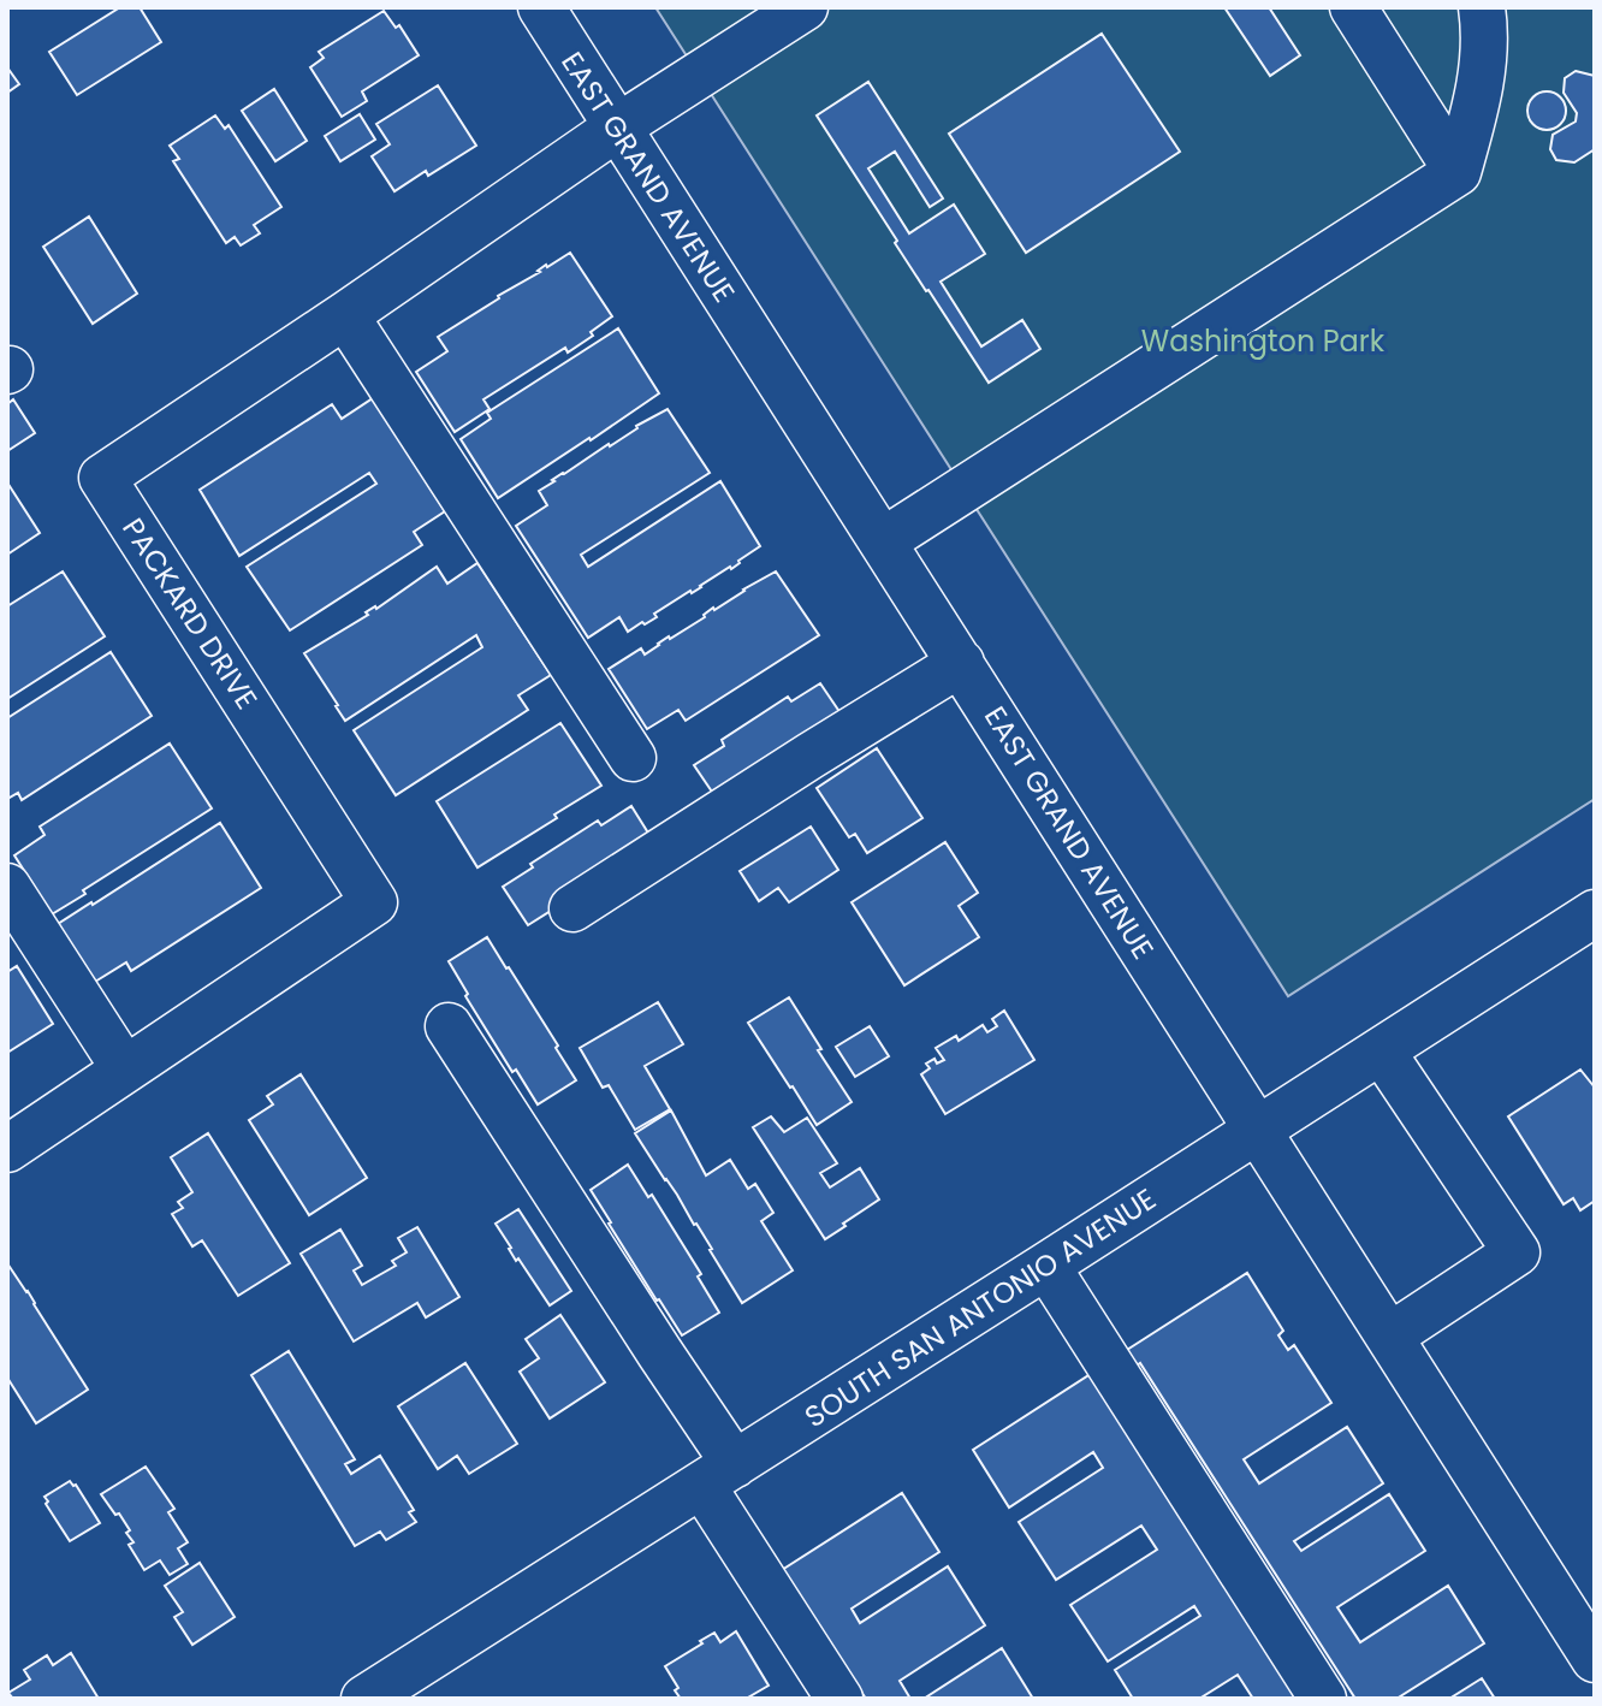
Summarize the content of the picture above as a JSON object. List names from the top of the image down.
{
  "streets": {
    "street": ["EAST GRAND AVENUE", "PACKARD DRIVE", "SOUTH SAN ANTONIO AVENUE"]
  },
  "crossings": [
    ["EAST GRAND AVENUE", "PACKARD DRIVE"],
    ["EAST GRAND AVENUE", "SOUTH SAN ANTONIO AVENUE"]
  ],
  "parks": ["Washington Park"]
}
